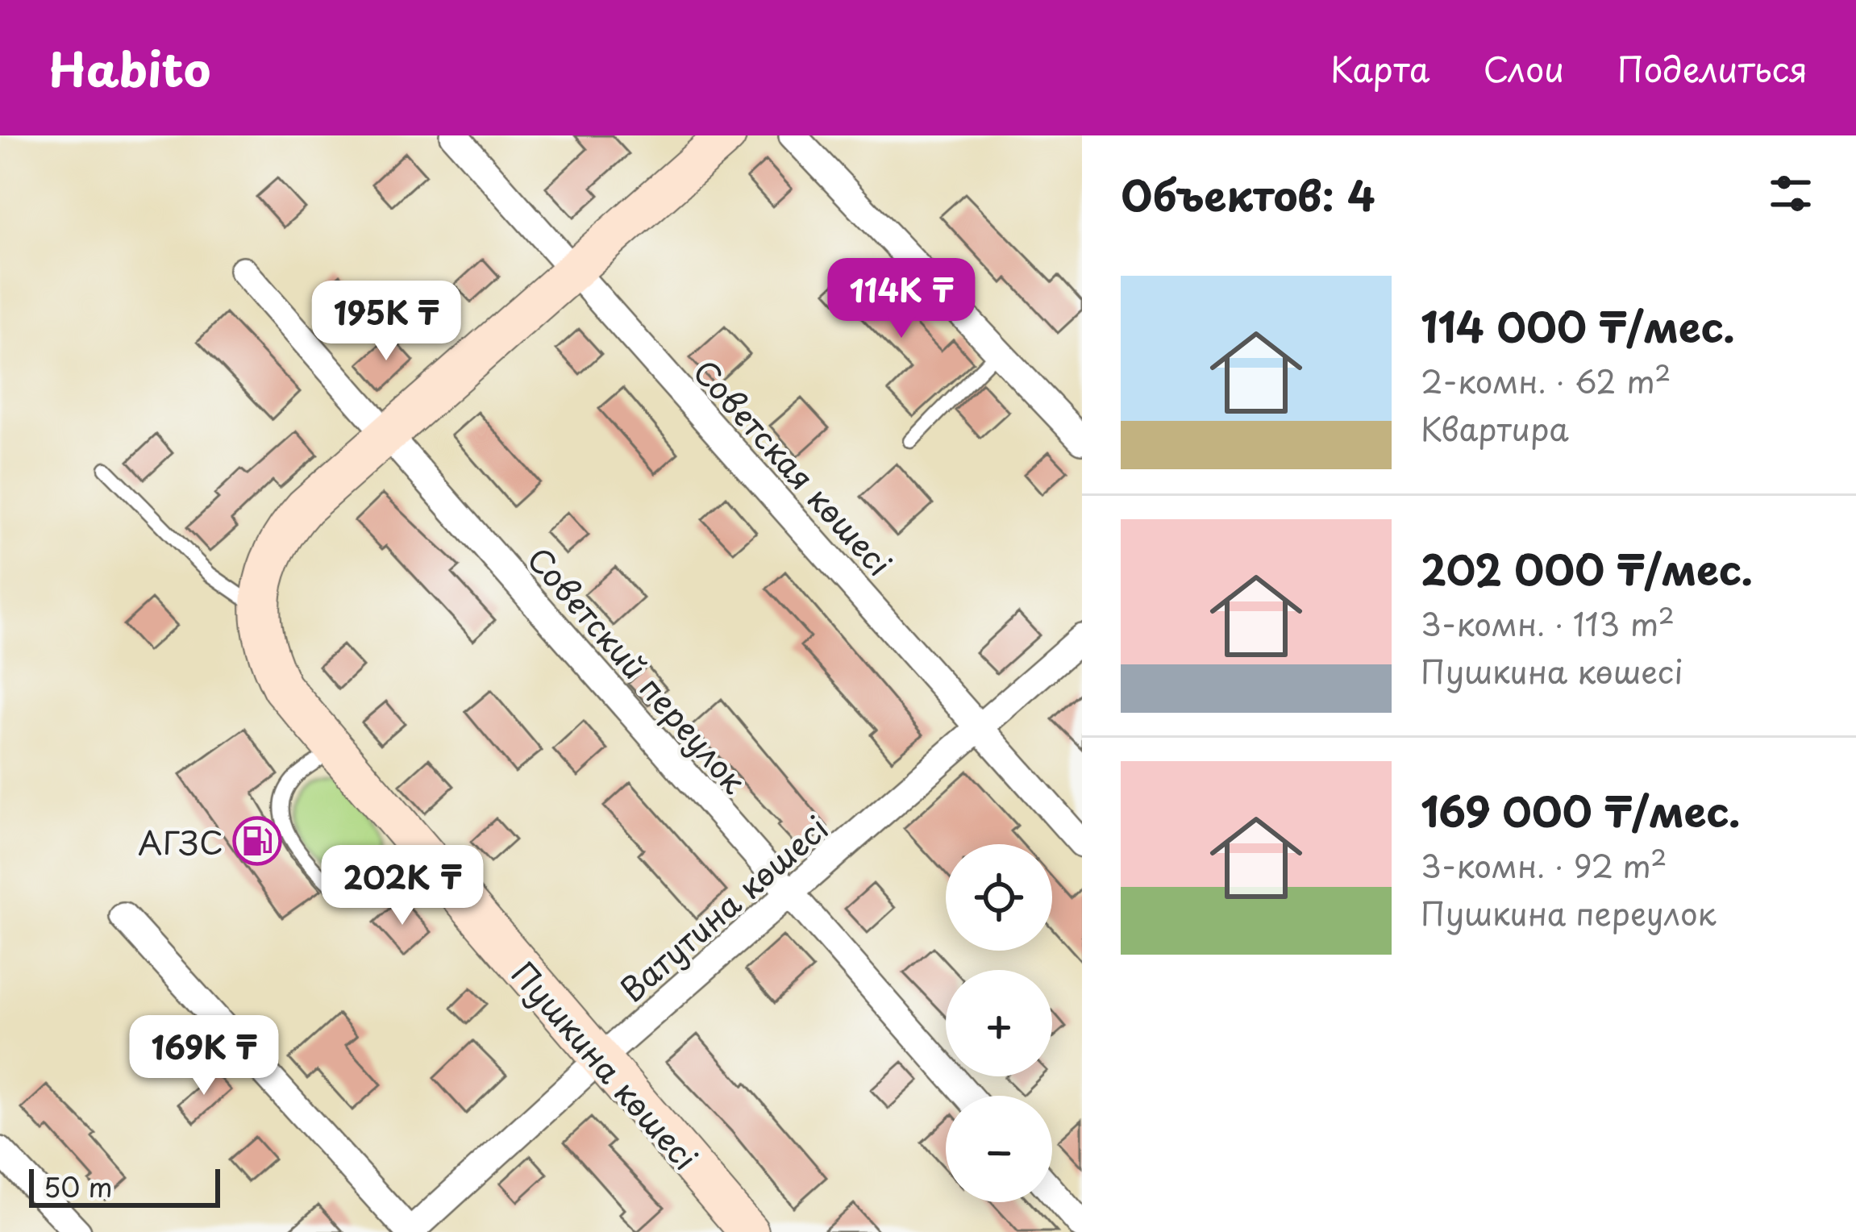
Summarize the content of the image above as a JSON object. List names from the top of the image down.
{
  "streets": {
    "street": [
      "Советская көшесі",
      "Советский переулок",
      "Ватутина көшесі",
      "Пушкина көшесі"
    ]
  },
  "crossings": [
    ["Советская көшесі", "Ватутина көшесі"],
    ["Советский переулок", "Ватутина көшесі"],
    ["Советский переулок", "Пушкина көшесі"],
    ["Ватутина көшесі", "Пушкина көшесі"]
  ],
  "places": {
    "fuel station": ["АГЗС"]
  },
  "scale_bar": "50 m",
  "page": {
    "header": "Habito",
    "nav": ["Карта", "Слои", "Поделиться"],
    "heading": "Объектов: 4",
    "list": [
      {
        "name": "114 000 ₸/мес.",
        "note": "2-комн. · 62 m² · Квартира"
      },
      {
        "name": "202 000 ₸/мес.",
        "note": "3-комн. · 113 m² · Пушкина көшесі"
      },
      {
        "name": "169 000 ₸/мес.",
        "note": "3-комн. · 92 m² · Пушкина переулок"
      }
    ],
    "price": [
      "114K ₸",
      "195K ₸",
      "202K ₸",
      "169K ₸"
    ],
    "map_buttons": ["+", "−"],
    "scale": "50 m"
  }
}
